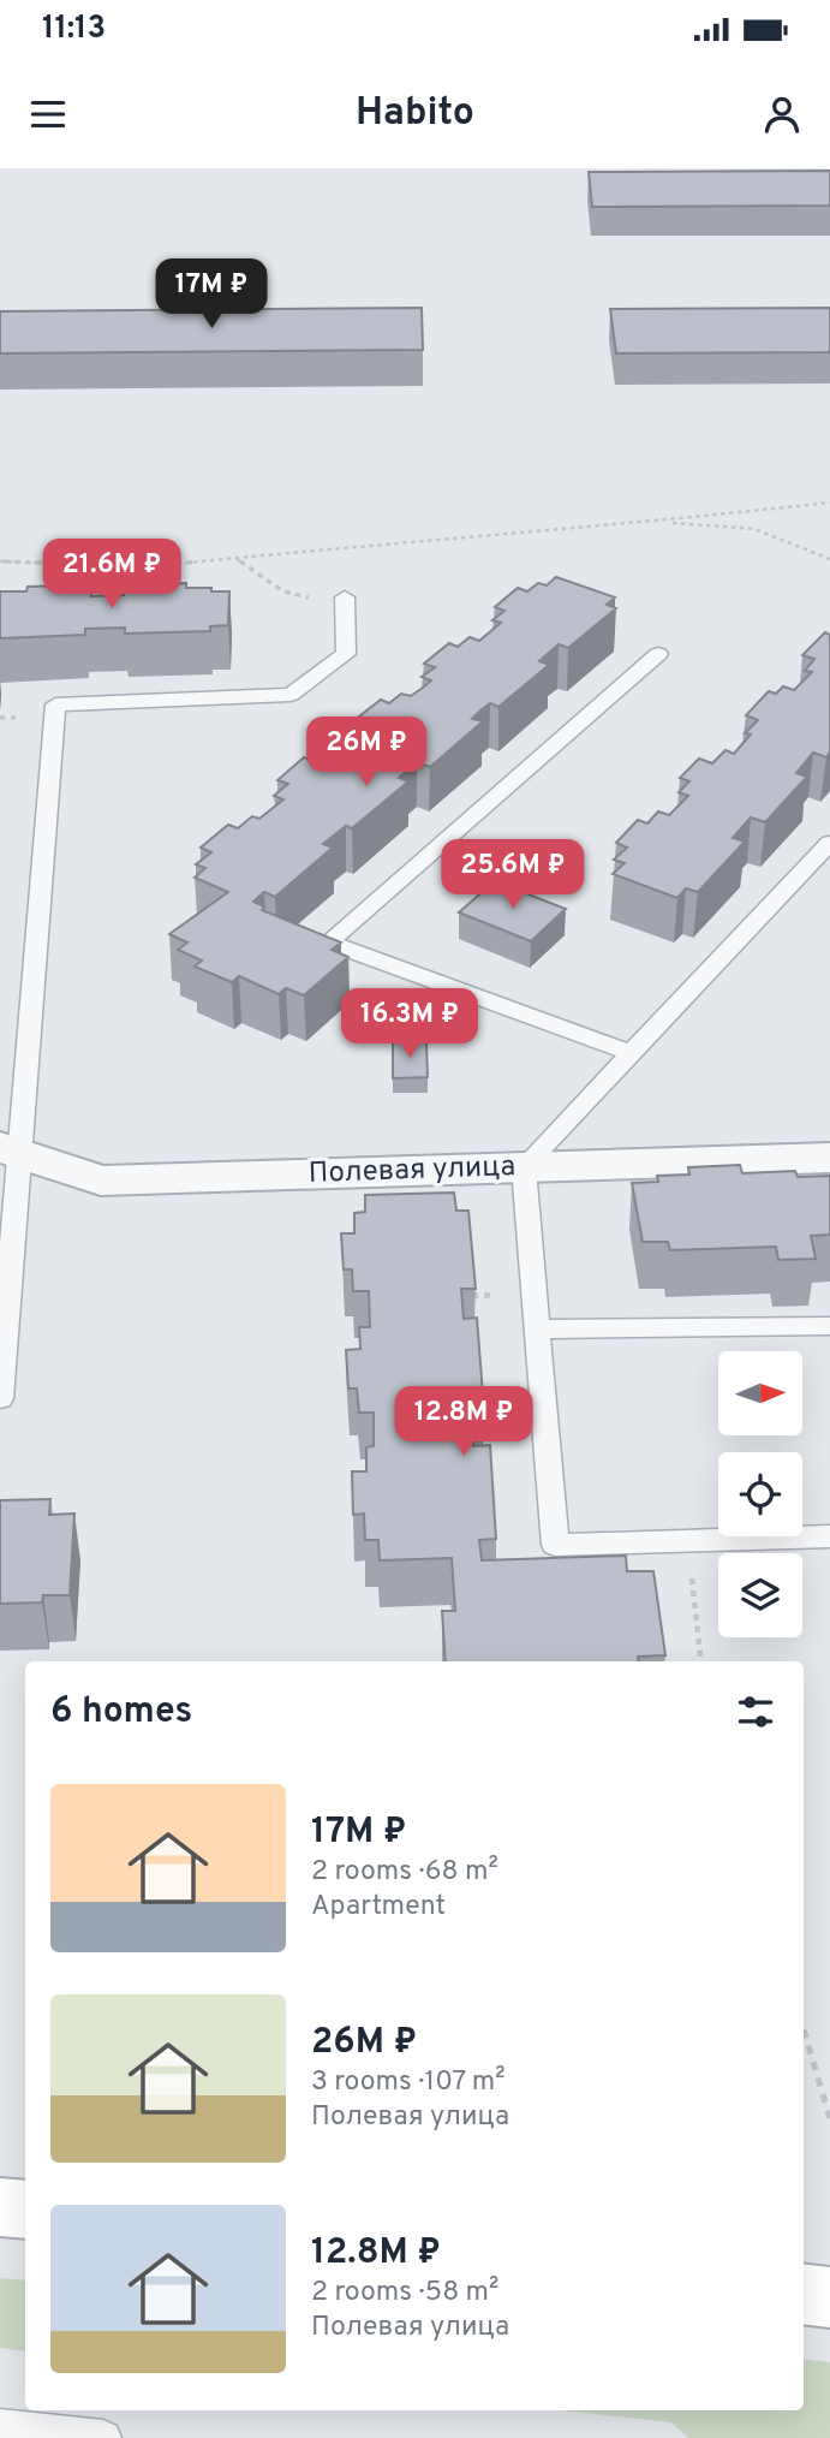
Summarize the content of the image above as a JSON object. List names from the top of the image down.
{
  "streets": {
    "street": ["Полевая улица"]
  },
  "north": "right",
  "page": {
    "status": "11:13",
    "header": "Habito",
    "price": [
      "17M ₽",
      "21.6M ₽",
      "26M ₽",
      "25.6M ₽",
      "16.3M ₽",
      "12.8M ₽"
    ],
    "heading": "6 homes",
    "list": [
      {
        "name": "17M ₽",
        "note": "2 rooms · 68 m² · Apartment"
      },
      {
        "name": "26M ₽",
        "note": "3 rooms · 107 m² · Полевая улица"
      },
      {
        "name": "12.8M ₽",
        "note": "2 rooms · 58 m² · Полевая улица"
      }
    ]
  }
}
